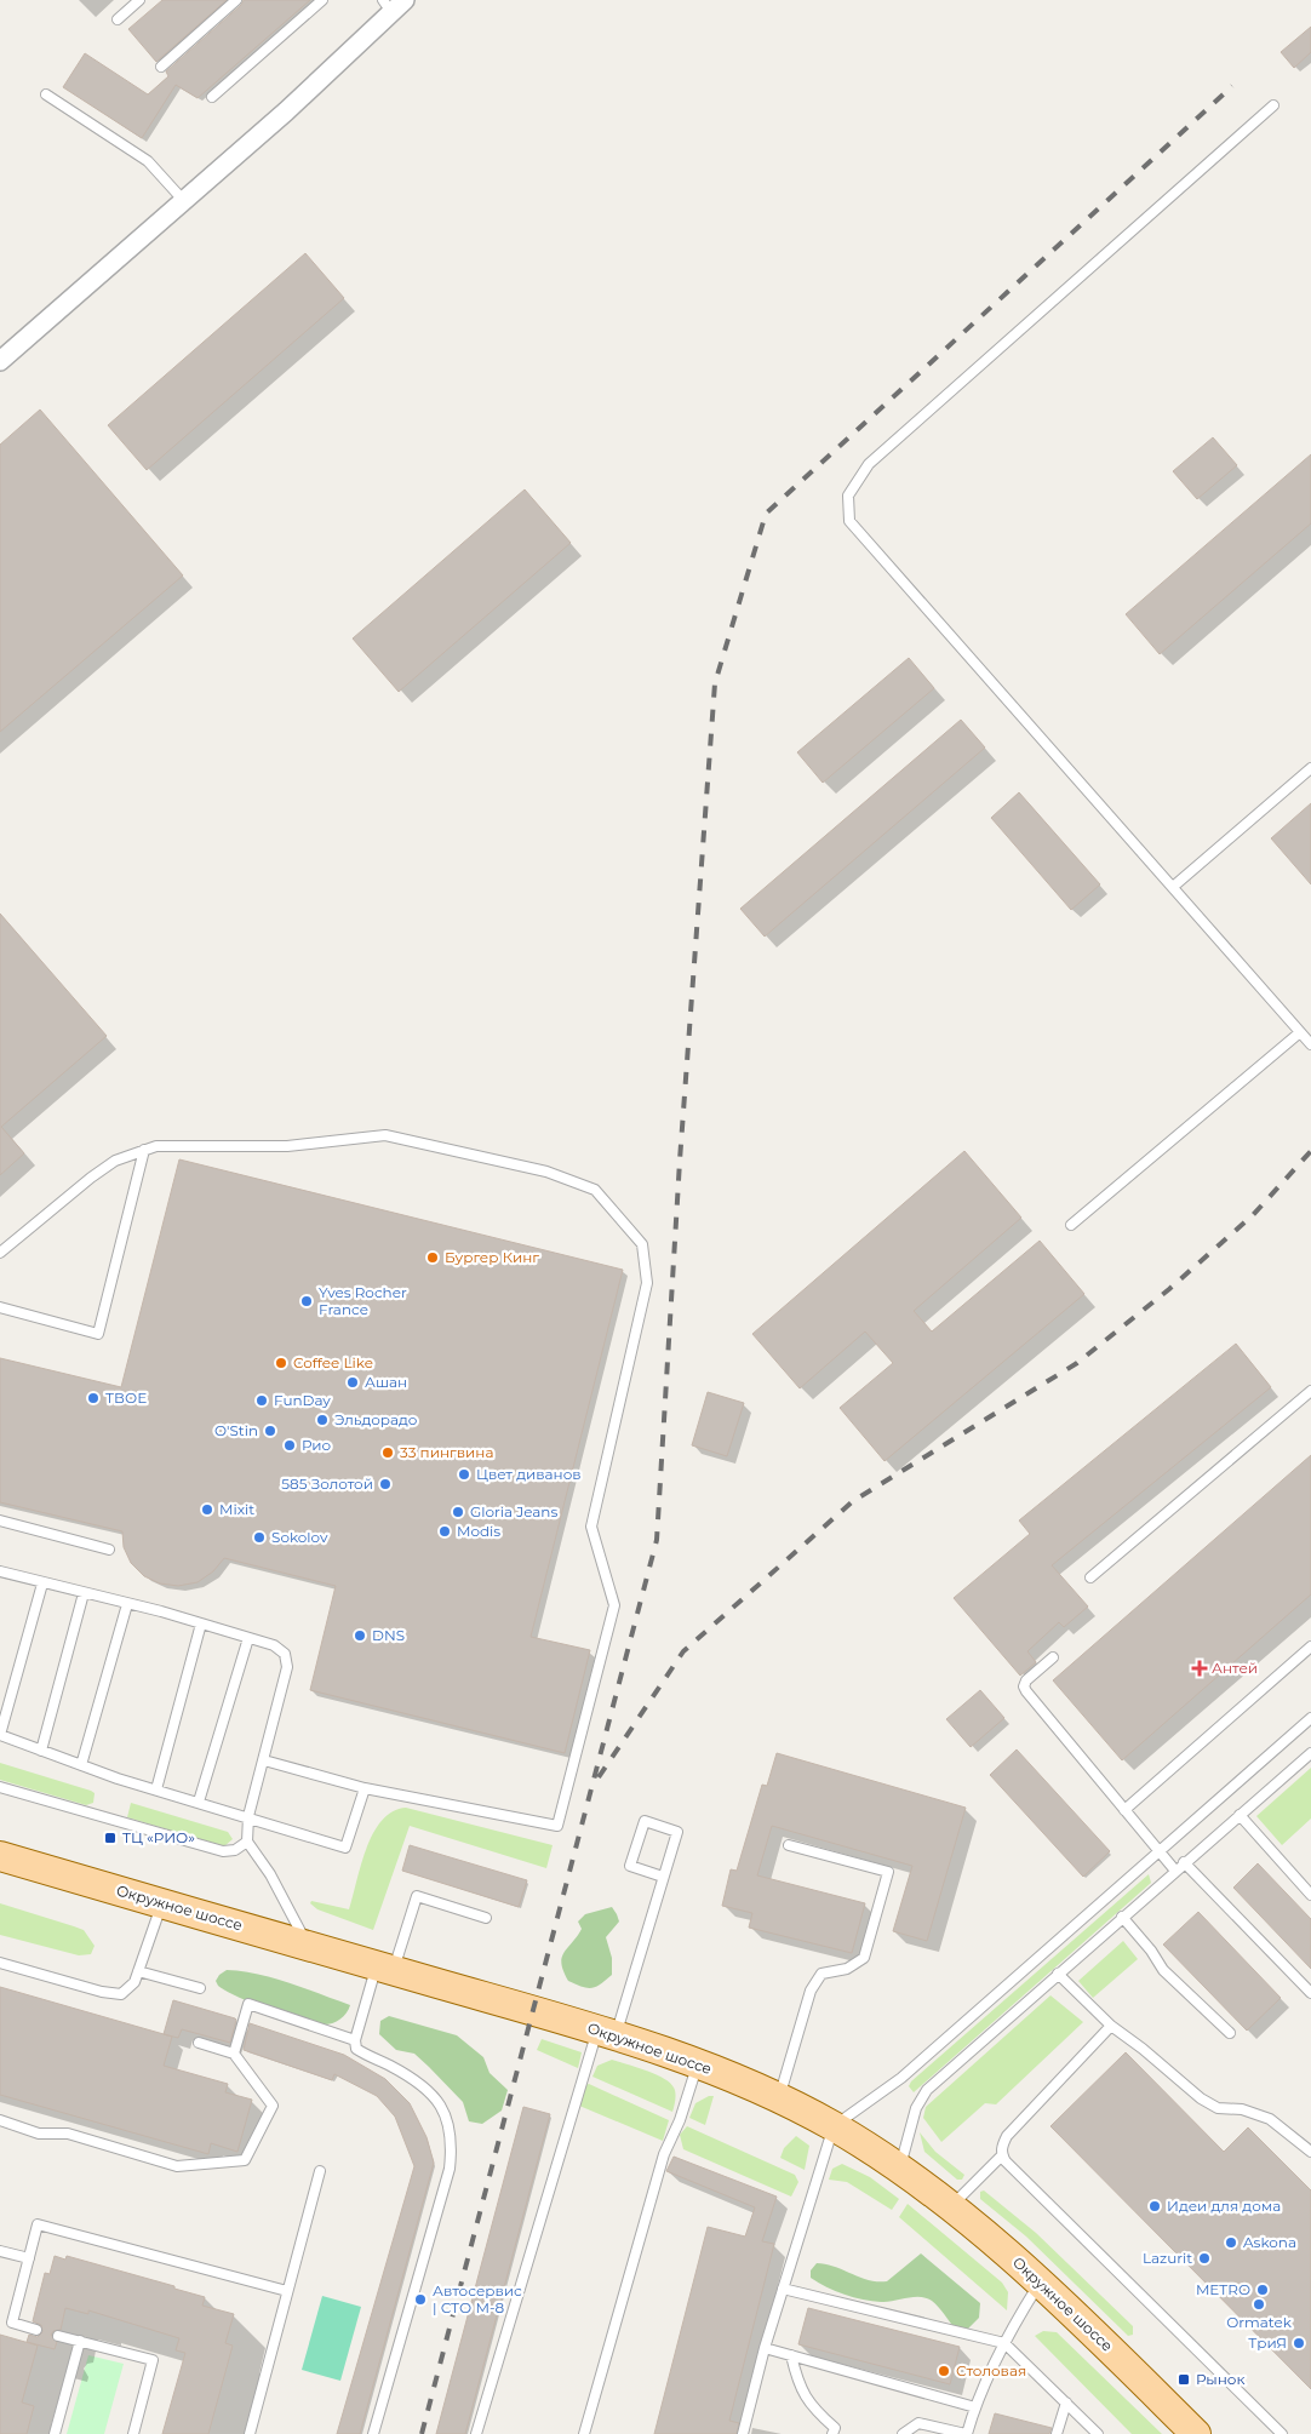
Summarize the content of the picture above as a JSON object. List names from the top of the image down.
{
  "streets": {
    "main road": ["Окружное шоссе"]
  },
  "places": {
    "other": [
      "Бургер Кинг",
      "Yves Rocher France",
      "Coffee Like",
      "Ашан",
      "ТВОЕ",
      "FunDay",
      "Эльдорадо",
      "O'Stin",
      "Рио",
      "33 пингвина",
      "Цвет диванов",
      "585 Золотой",
      "Mixit",
      "Gloria Jeans",
      "Modis",
      "Sokolov",
      "DNS",
      "Идеи для дома",
      "Askona",
      "Lazurit",
      "METRO",
      "Автосервис | СТО М-8",
      "Ormatek",
      "ТриЯ",
      "Столовая"
    ],
    "health": ["Антей"],
    "transit": ["ТЦ «РИО»", "Рынок"]
  }
}
